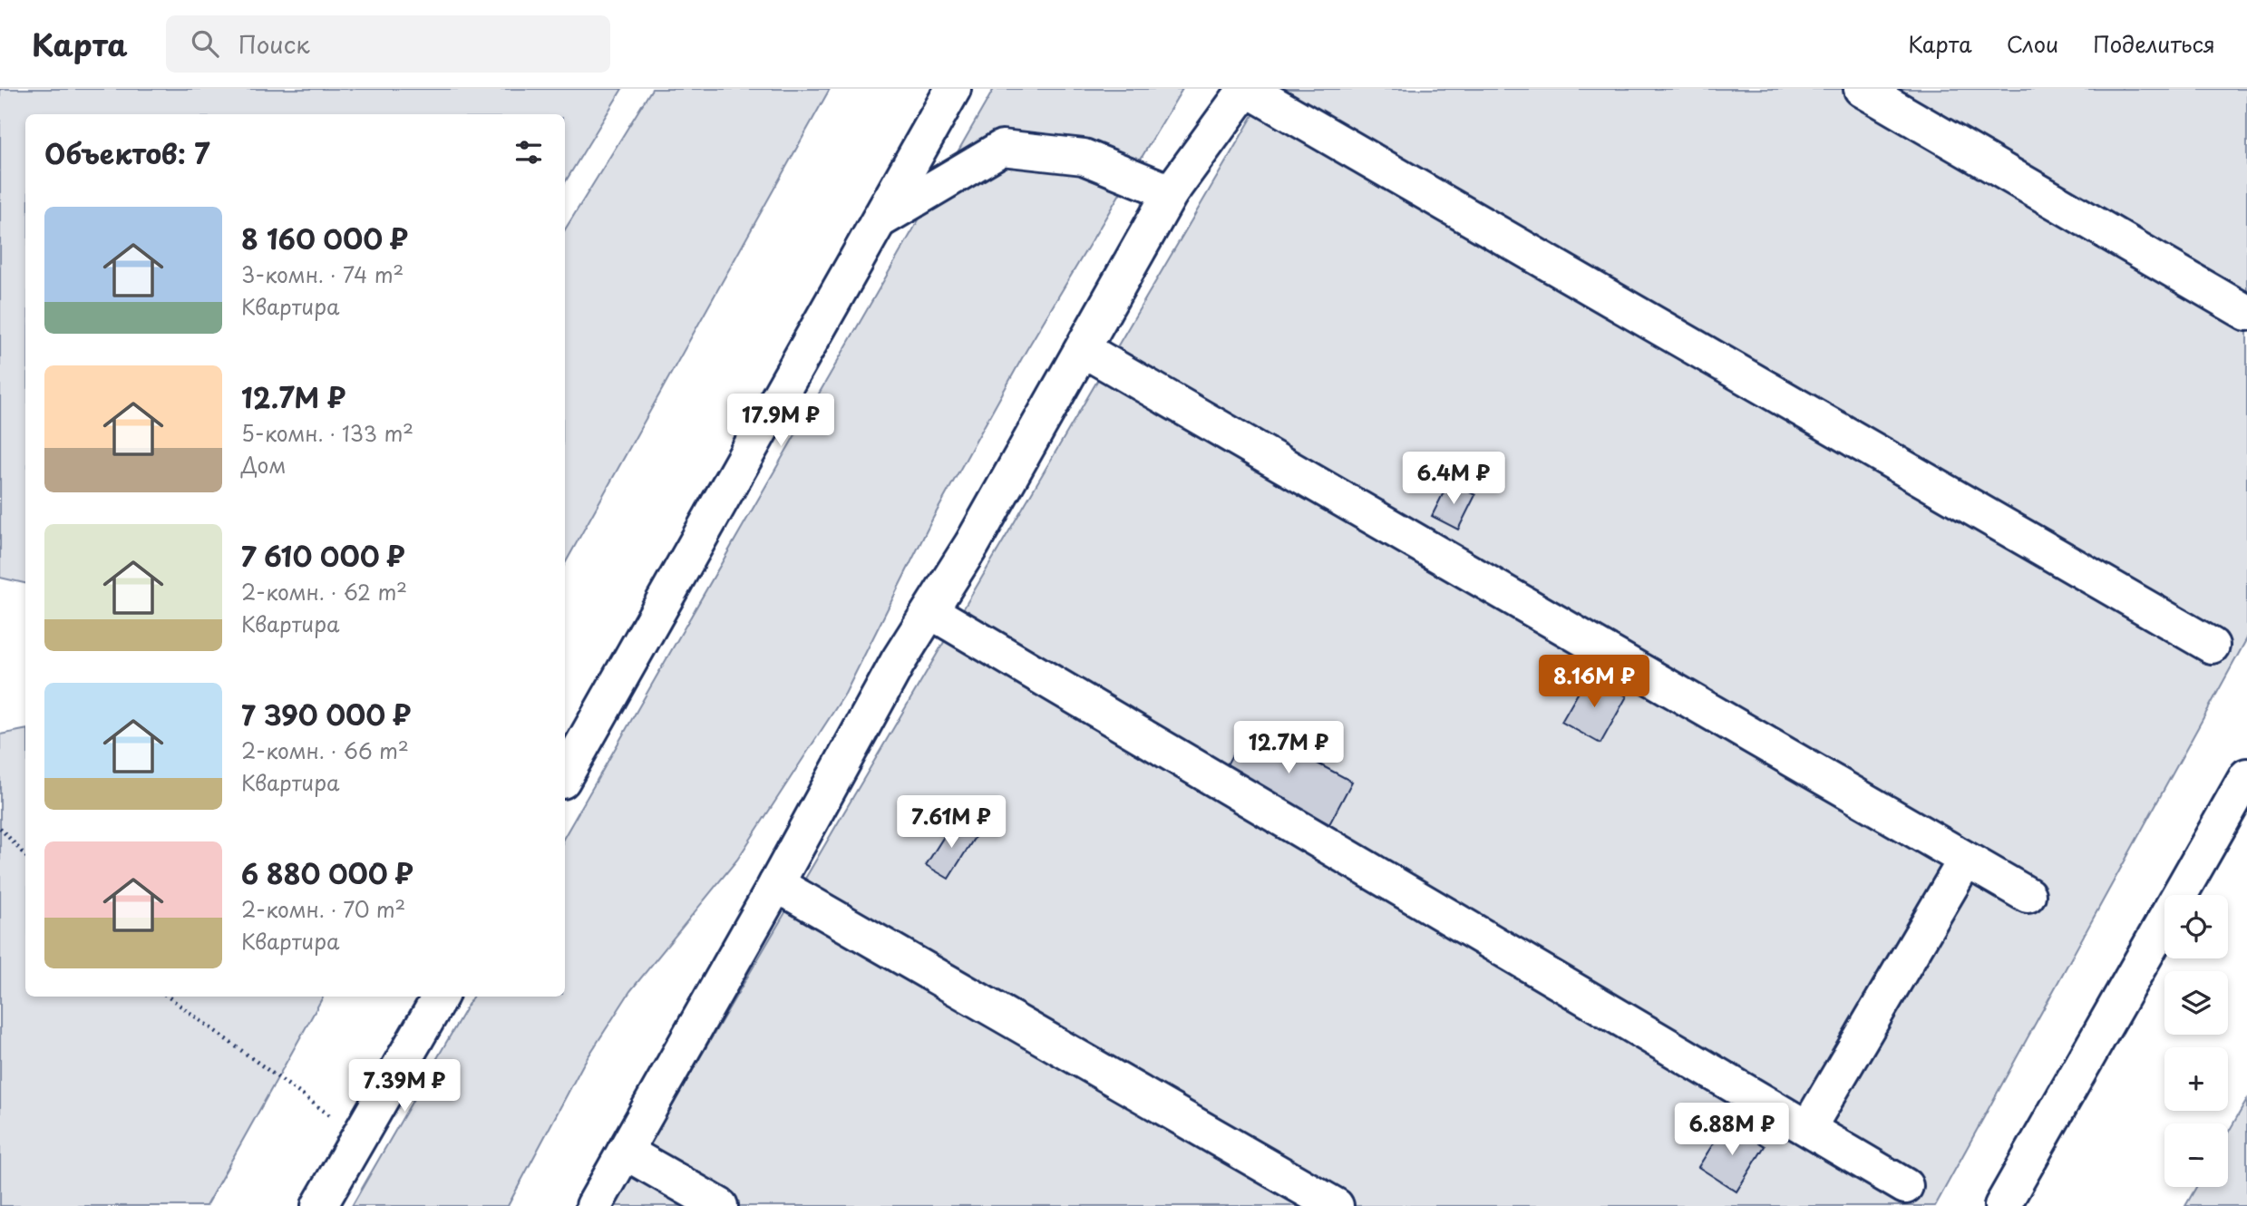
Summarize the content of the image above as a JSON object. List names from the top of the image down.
{
  "page": {
    "header": "Карта",
    "search": "Поиск",
    "nav": ["Карта", "Слои", "Поделиться"],
    "heading": "Объектов: 7",
    "list": [
      {
        "name": "8 160 000 ₽",
        "note": "3-комн. · 74 m² · Квартира"
      },
      {
        "name": "12.7M ₽",
        "note": "5-комн. · 133 m² · Дом"
      },
      {
        "name": "7 610 000 ₽",
        "note": "2-комн. · 62 m² · Квартира"
      },
      {
        "name": "7 390 000 ₽",
        "note": "2-комн. · 66 m² · Квартира"
      },
      {
        "name": "6 880 000 ₽",
        "note": "2-комн. · 70 m² · Квартира"
      }
    ],
    "price": [
      "17.9M ₽",
      "6.4M ₽",
      "8.16M ₽",
      "12.7M ₽",
      "7.61M ₽",
      "7.39M ₽",
      "6.88M ₽"
    ],
    "map_buttons": ["+", "−"]
  }
}
